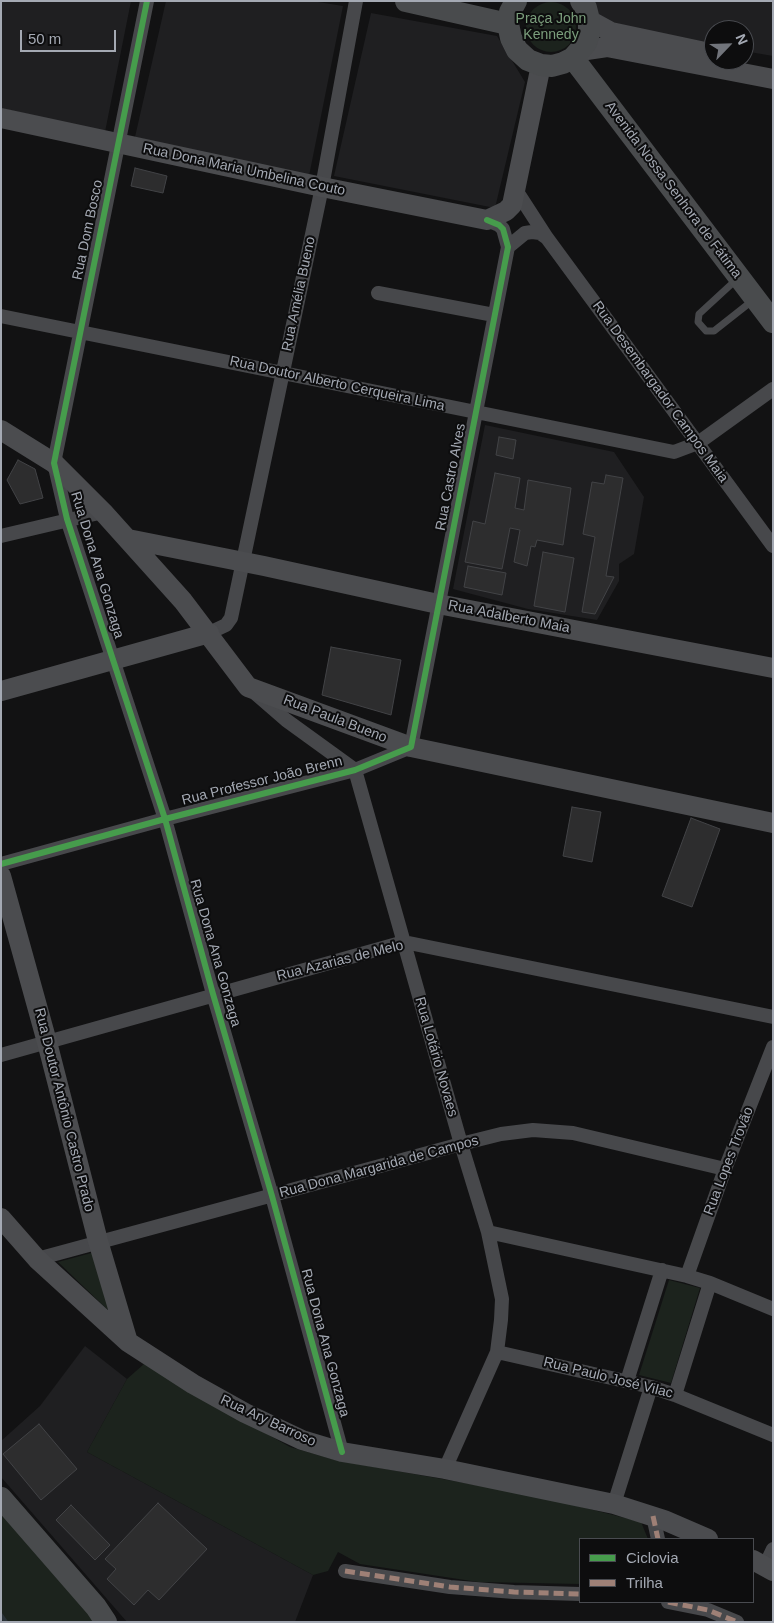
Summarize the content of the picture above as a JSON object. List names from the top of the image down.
{
  "streets": {
    "main road": [
      "Rua Dona Maria Umbelina Couto",
      "Avenida Nossa Senhora de Fátima",
      "Rua Adalberto Maia",
      "Rua Paula Bueno",
      "Rua Doutor Antônio Castro Prado",
      "Rua Ary Barroso"
    ],
    "street": [
      "Rua Dom Bosco",
      "Rua Amélia Bueno",
      "Rua Doutor Alberto Cerqueira Lima",
      "Rua Desembargador Campos Maia",
      "Rua Castro Alves",
      "Rua Dona Ana Gonzaga",
      "Rua Professor João Brenn",
      "Rua Azarias de Melo",
      "Rua Lotário Novaes",
      "Rua Lopes Trovão",
      "Rua Dona Margarida de Campos",
      "Rua Paulo José Vilac"
    ]
  },
  "crossings": [
    ["Rua Dona Maria Umbelina Couto", "Rua Dom Bosco"],
    ["Rua Dona Maria Umbelina Couto", "Rua Amélia Bueno"],
    ["Rua Dom Bosco", "Rua Doutor Alberto Cerqueira Lima"],
    ["Rua Dom Bosco", "Rua Dona Ana Gonzaga"],
    ["Rua Amélia Bueno", "Rua Doutor Alberto Cerqueira Lima"],
    ["Rua Amélia Bueno", "Rua Adalberto Maia"],
    ["Rua Doutor Alberto Cerqueira Lima", "Rua Desembargador Campos Maia"],
    ["Rua Doutor Alberto Cerqueira Lima", "Rua Castro Alves"],
    ["Rua Castro Alves", "Rua Adalberto Maia"],
    ["Rua Castro Alves", "Rua Paula Bueno"],
    ["Rua Castro Alves", "Rua Professor João Brenn"],
    ["Rua Dona Ana Gonzaga", "Rua Professor João Brenn"],
    ["Rua Dona Ana Gonzaga", "Rua Azarias de Melo"],
    ["Rua Dona Ana Gonzaga", "Rua Dona Margarida de Campos"],
    ["Rua Dona Ana Gonzaga", "Rua Ary Barroso"],
    ["Rua Paula Bueno", "Rua Professor João Brenn"],
    ["Rua Professor João Brenn", "Rua Lotário Novaes"],
    ["Rua Azarias de Melo", "Rua Lotário Novaes"],
    ["Rua Azarias de Melo", "Rua Doutor Antônio Castro Prado"],
    ["Rua Lotário Novaes", "Rua Dona Margarida de Campos"],
    ["Rua Lotário Novaes", "Rua Paulo José Vilac"],
    ["Rua Lotário Novaes", "Rua Ary Barroso"],
    ["Rua Doutor Antônio Castro Prado", "Rua Dona Margarida de Campos"],
    ["Rua Doutor Antônio Castro Prado", "Rua Ary Barroso"],
    ["Rua Lopes Trovão", "Rua Dona Margarida de Campos"],
    ["Rua Dona Margarida de Campos", "Rua Ary Barroso"]
  ],
  "parks": ["Praça John Kennedy"],
  "legend": ["Ciclovia", "Trilha"],
  "scale_bar": "50 m",
  "north": "top right"
}
